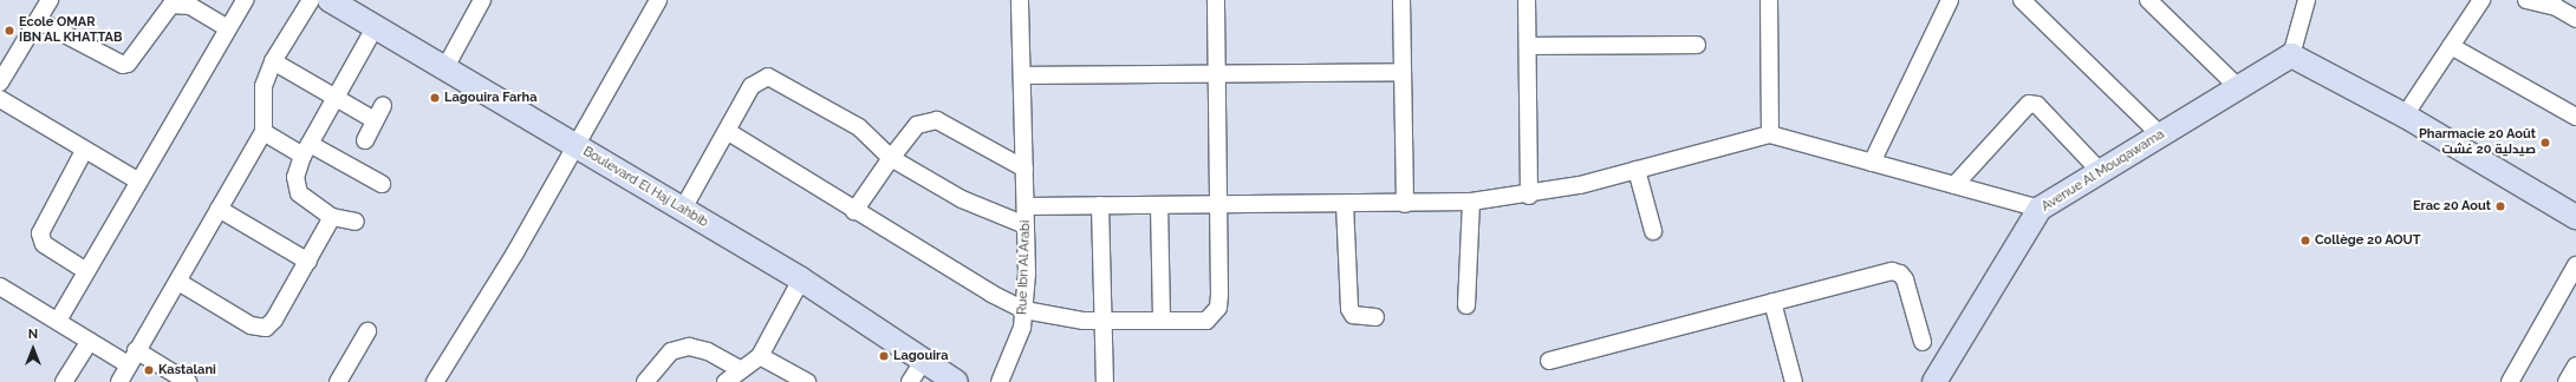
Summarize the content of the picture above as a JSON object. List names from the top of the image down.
{
  "streets": {
    "street": ["Avenue Al Mouqawama", "Boulevard El Haj Lahbib", "Rue Ibn Al Arabi"]
  },
  "places": [
    "Ecole OMAR IBN AL KHATTAB",
    "Lagouira Farha",
    "Pharmacie 20 Août صيدلية 20 غشت",
    "Erac 20 Aout",
    "Collège 20 AOUT",
    "Lagouira",
    "Kastalani"
  ],
  "north": "top"
}
